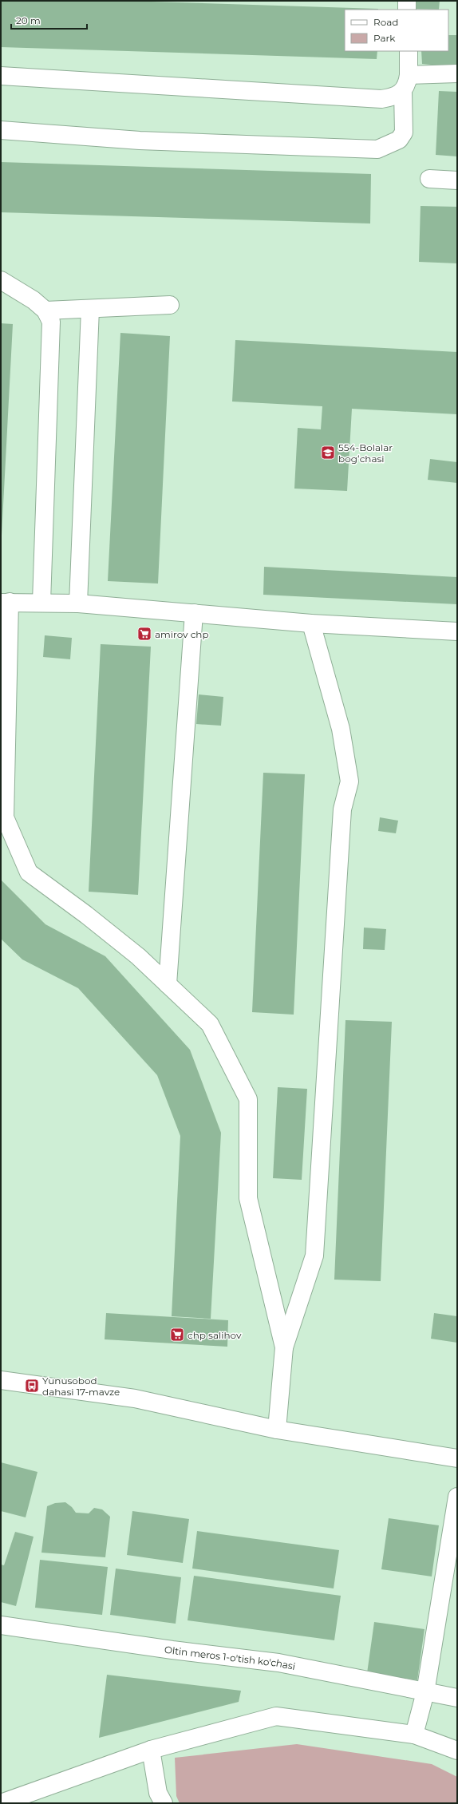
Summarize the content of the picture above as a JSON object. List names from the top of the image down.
{
  "streets": {
    "street": ["Oltin meros 1-o'tish ko'chasi"]
  },
  "places": {
    "school or university": ["554-Bolalar bogʻchasi"],
    "supermarket": ["amirov chp", "chp salihov"],
    "bus stop": ["Yunusobod dahasi 17-mavze"]
  },
  "legend": ["Road", "Park"],
  "scale_bar": "20 m"
}
